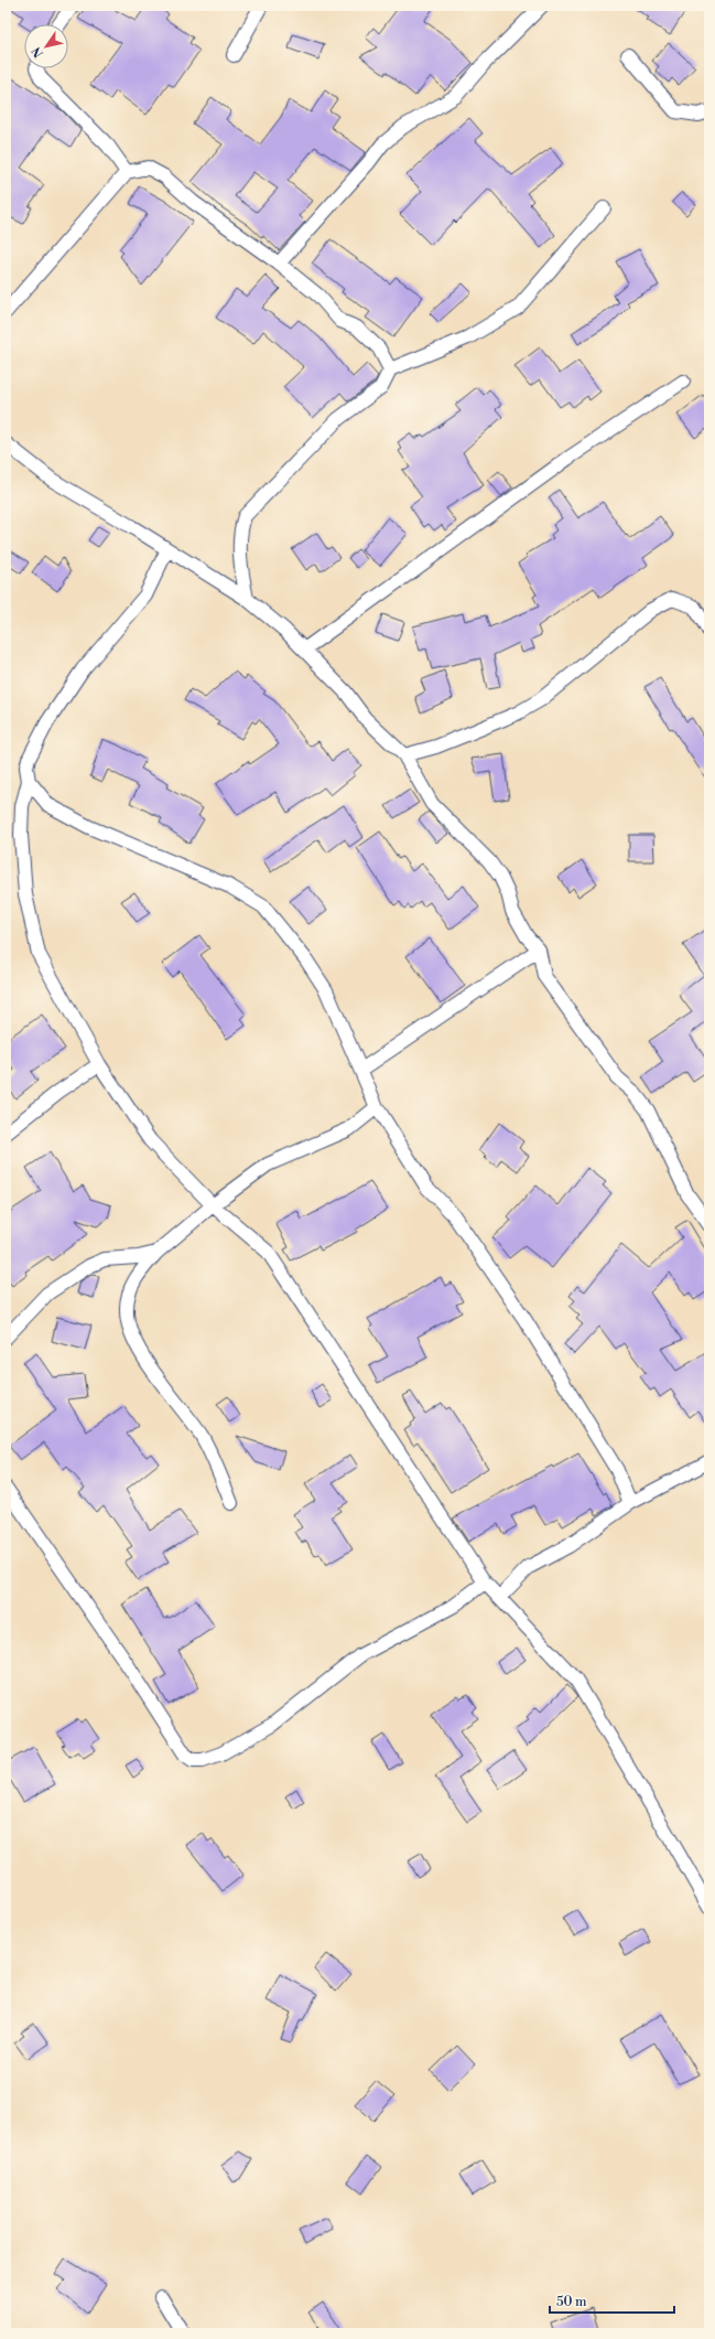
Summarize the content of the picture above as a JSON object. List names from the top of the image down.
{
  "scale_bar": "50 m",
  "north": "bottom left"
}
